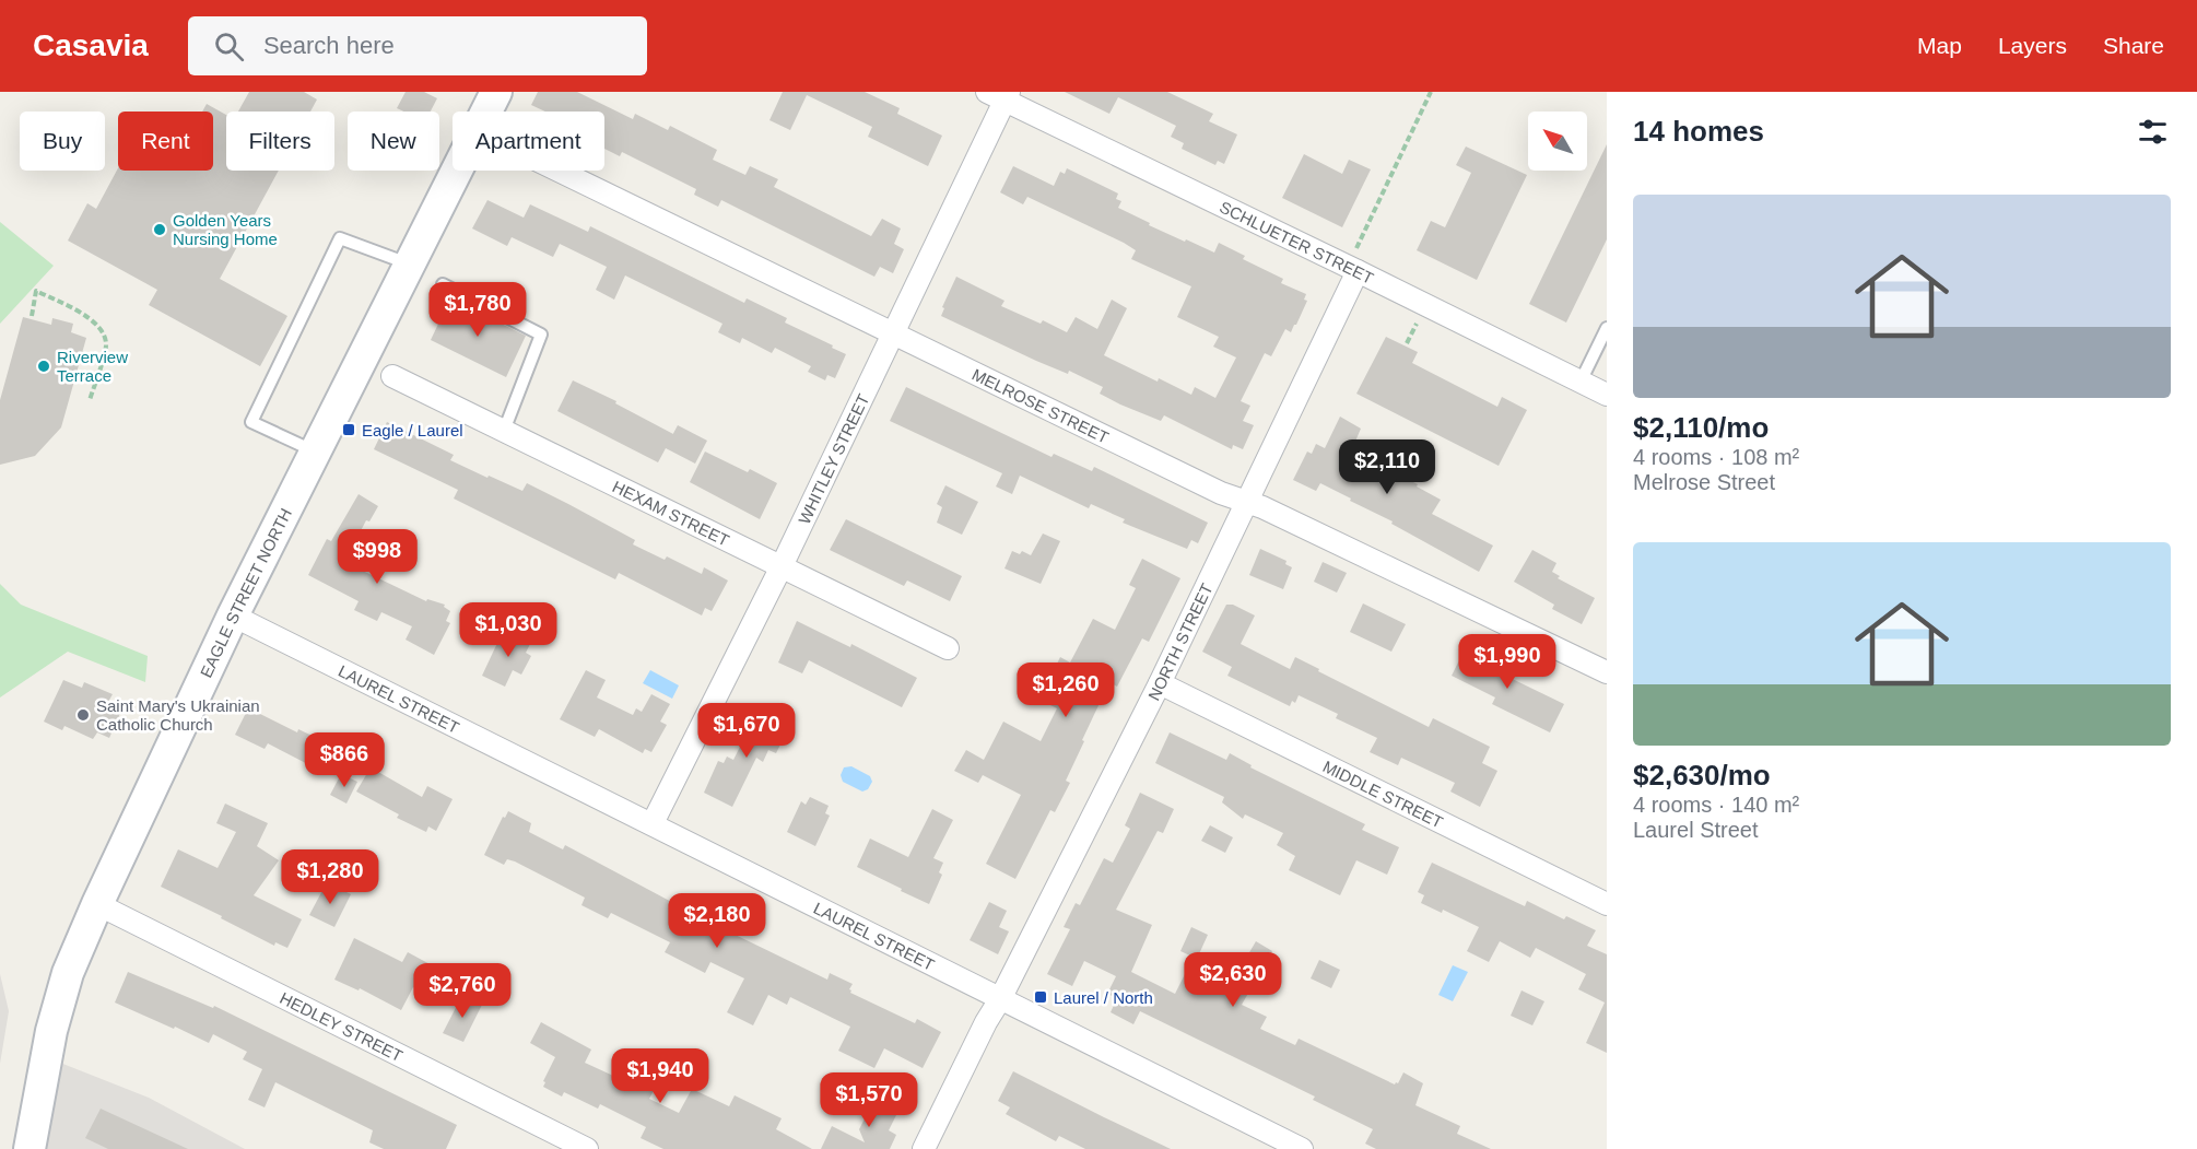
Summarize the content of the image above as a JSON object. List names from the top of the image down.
{
  "streets": {
    "main road": ["EAGLE STREET NORTH"],
    "street": [
      "SCHLUETER STREET",
      "MELROSE STREET",
      "WHITLEY STREET",
      "HEXAM STREET",
      "NORTH STREET",
      "LAUREL STREET",
      "MIDDLE STREET",
      "HEDLEY STREET"
    ]
  },
  "crossings": [
    ["SCHLUETER STREET", "WHITLEY STREET"],
    ["SCHLUETER STREET", "NORTH STREET"],
    ["MELROSE STREET", "WHITLEY STREET"],
    ["MELROSE STREET", "NORTH STREET"],
    ["WHITLEY STREET", "HEXAM STREET"],
    ["WHITLEY STREET", "LAUREL STREET"],
    ["EAGLE STREET NORTH", "LAUREL STREET"],
    ["EAGLE STREET NORTH", "HEDLEY STREET"],
    ["NORTH STREET", "LAUREL STREET"],
    ["NORTH STREET", "MIDDLE STREET"]
  ],
  "places": {
    "other": ["Golden Years Nursing Home", "Riverview Terrace", "Saint Mary's Ukrainian Catholic Church"],
    "transit": ["Eagle / Laurel", "Laurel / North"]
  },
  "north": "top left",
  "page": {
    "header": "Casavia",
    "search": "Search here",
    "nav": ["Map", "Layers", "Share"],
    "heading": "14 homes",
    "chip": [
      "Buy",
      "Rent",
      "Filters",
      "New",
      "Apartment"
    ],
    "list": [
      {
        "name": "$2,110/mo",
        "note": "4 rooms · 108 m² · Melrose Street"
      },
      {
        "name": "$2,630/mo",
        "note": "4 rooms · 140 m² · Laurel Street"
      }
    ],
    "price": [
      "$1,780",
      "$2,110",
      "$998",
      "$1,030",
      "$1,990",
      "$1,260",
      "$1,670",
      "$866",
      "$1,280",
      "$2,180",
      "$2,630",
      "$2,760",
      "$1,940",
      "$1,570"
    ]
  }
}
